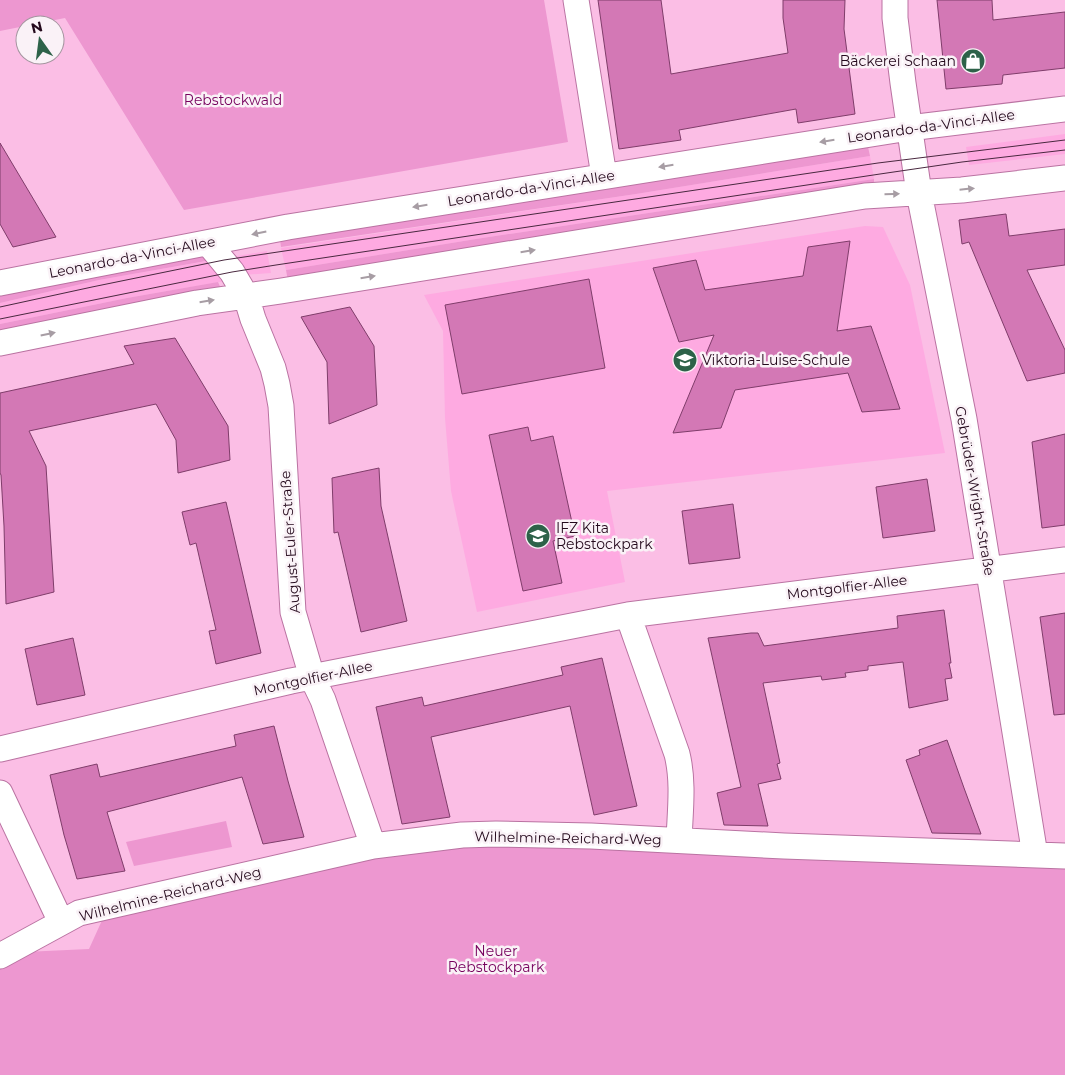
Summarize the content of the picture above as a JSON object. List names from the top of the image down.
{
  "streets": {
    "street": [
      "Leonardo-da-Vinci-Allee",
      "Gebrüder-Wright-Straße",
      "August-Euler-Straße",
      "Montgolfier-Allee",
      "Wilhelmine-Reichard-Weg"
    ]
  },
  "crossings": [
    ["Leonardo-da-Vinci-Allee", "Gebrüder-Wright-Straße"],
    ["Leonardo-da-Vinci-Allee", "August-Euler-Straße"],
    ["Gebrüder-Wright-Straße", "Montgolfier-Allee"],
    ["Gebrüder-Wright-Straße", "Wilhelmine-Reichard-Weg"],
    ["August-Euler-Straße", "Montgolfier-Allee"],
    ["August-Euler-Straße", "Wilhelmine-Reichard-Weg"]
  ],
  "parks": ["Rebstockwald", "Neuer Rebstockpark"],
  "places": {
    "shop": ["Bäckerei Schaan"],
    "school or university": ["Viktoria-Luise-Schule", "IFZ Kita Rebstockpark"]
  },
  "north": "top"
}
